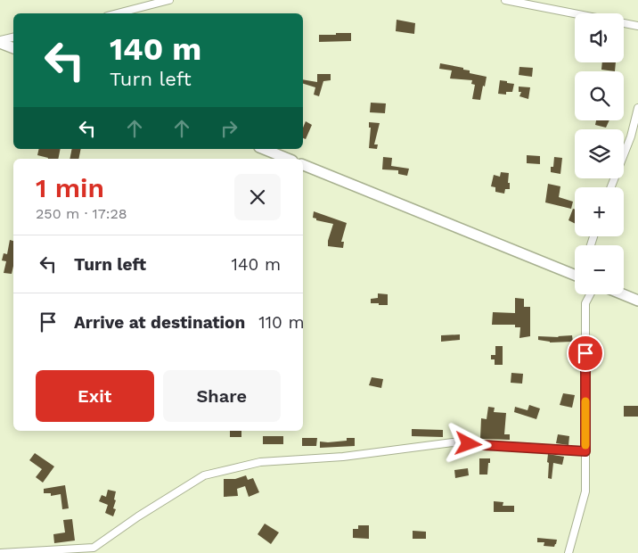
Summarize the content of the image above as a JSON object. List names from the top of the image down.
{
  "page": {
    "map_buttons": ["+", "−"],
    "turn": ["140 m", "Turn left"],
    "heading": ["1 min", "250 m · 17:28"],
    "list": [
      {
        "name": "Turn left",
        "value": "140 m"
      },
      {
        "name": "Arrive at destination",
        "value": "110 m"
      }
    ],
    "buttons": ["Exit", "Share"]
  }
}
